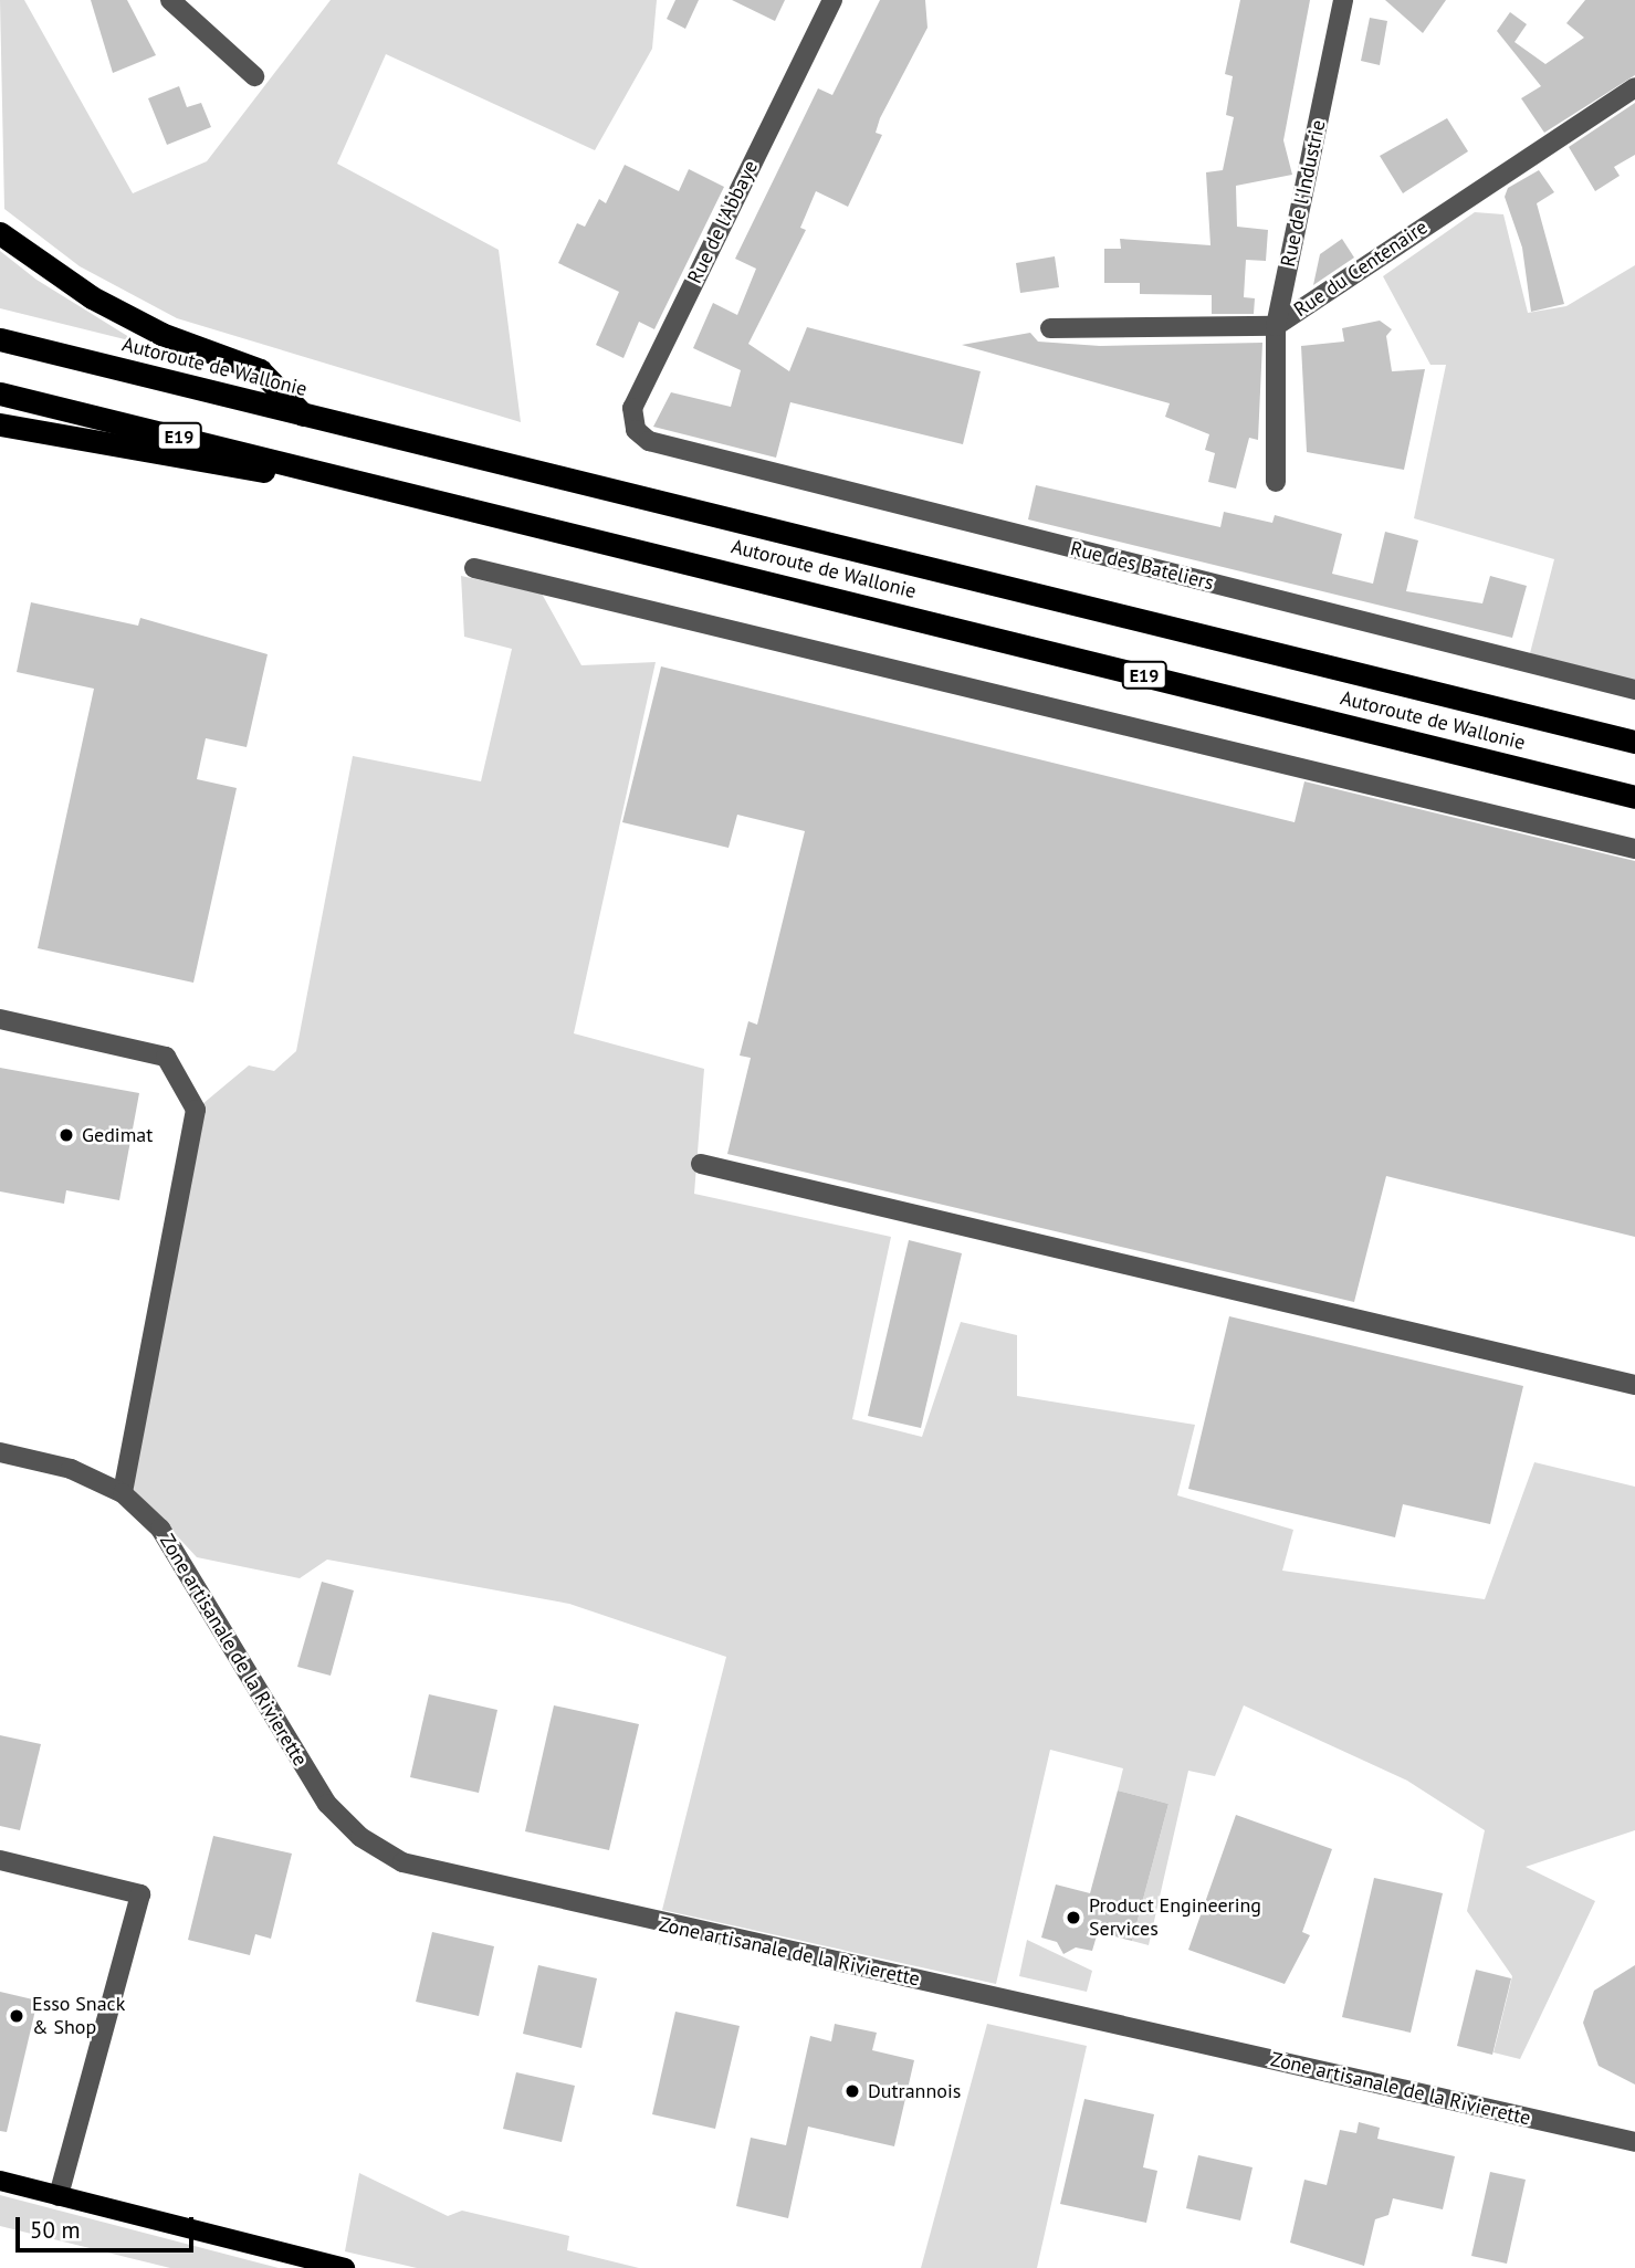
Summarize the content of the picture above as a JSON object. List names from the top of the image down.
{
  "streets": {
    "highway": ["Autoroute de Wallonie", "E19"],
    "street": [
      "Rue de l'Industrie",
      "Rue de l'Abbaye",
      "Rue du Centenaire",
      "Rue des Bateliers",
      "Zone artisanale de la Rivierette"
    ]
  },
  "crossings": [
    ["Rue de l'Industrie", "Rue du Centenaire"],
    ["Rue de l'Abbaye", "Rue des Bateliers"]
  ],
  "places": [
    "Gedimat",
    "Product Engineering Services",
    "Esso Snack & Shop",
    "Dutrannois"
  ],
  "scale_bar": "50 m"
}
